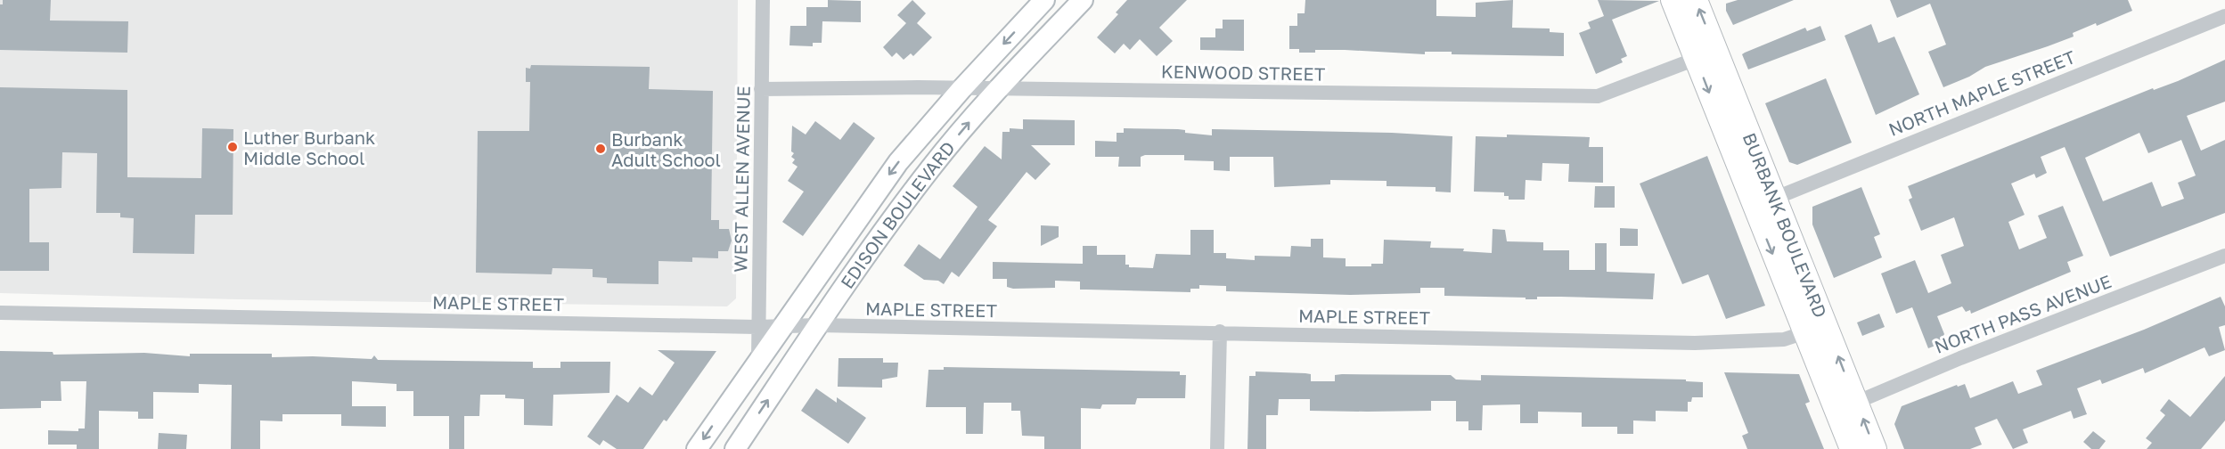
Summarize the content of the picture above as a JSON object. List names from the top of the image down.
{
  "streets": {
    "main road": ["EDISON BOULEVARD", "BURBANK BOULEVARD"],
    "street": [
      "KENWOOD STREET",
      "NORTH MAPLE STREET",
      "WEST ALLEN AVENUE",
      "MAPLE STREET",
      "NORTH PASS AVENUE"
    ]
  },
  "crossings": [
    ["KENWOOD STREET", "WEST ALLEN AVENUE"],
    ["KENWOOD STREET", "EDISON BOULEVARD"],
    ["KENWOOD STREET", "BURBANK BOULEVARD"],
    ["NORTH MAPLE STREET", "BURBANK BOULEVARD"],
    ["WEST ALLEN AVENUE", "EDISON BOULEVARD"],
    ["WEST ALLEN AVENUE", "MAPLE STREET"],
    ["EDISON BOULEVARD", "MAPLE STREET"],
    ["BURBANK BOULEVARD", "MAPLE STREET"],
    ["BURBANK BOULEVARD", "NORTH PASS AVENUE"]
  ],
  "places": ["Luther Burbank Middle School", "Burbank Adult School"]
}
